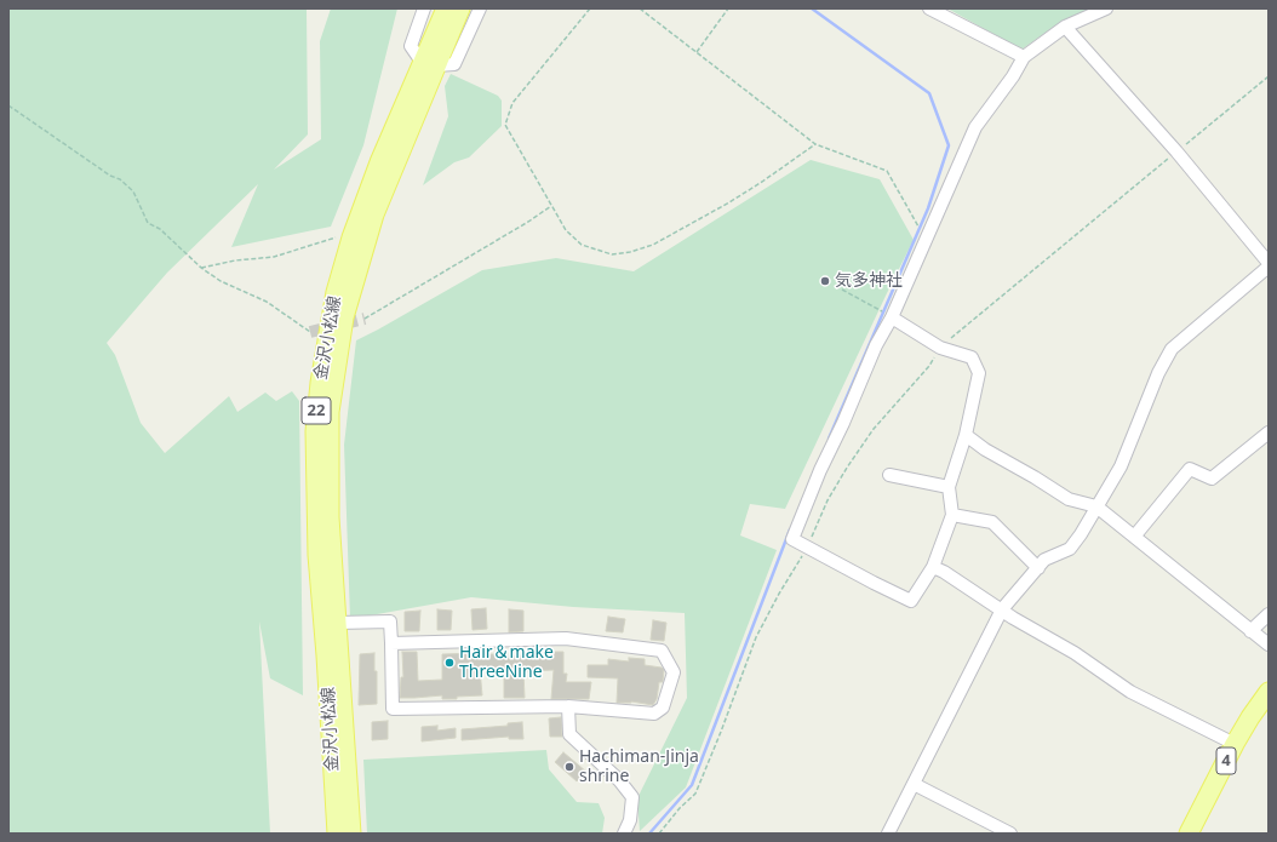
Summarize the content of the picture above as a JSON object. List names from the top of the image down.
{
  "streets": {
    "main road": ["金沢小松線", "22", "4"]
  },
  "places": ["気多神社", "Hair＆make ThreeNine", "Hachiman-Jinja shrine"]
}
